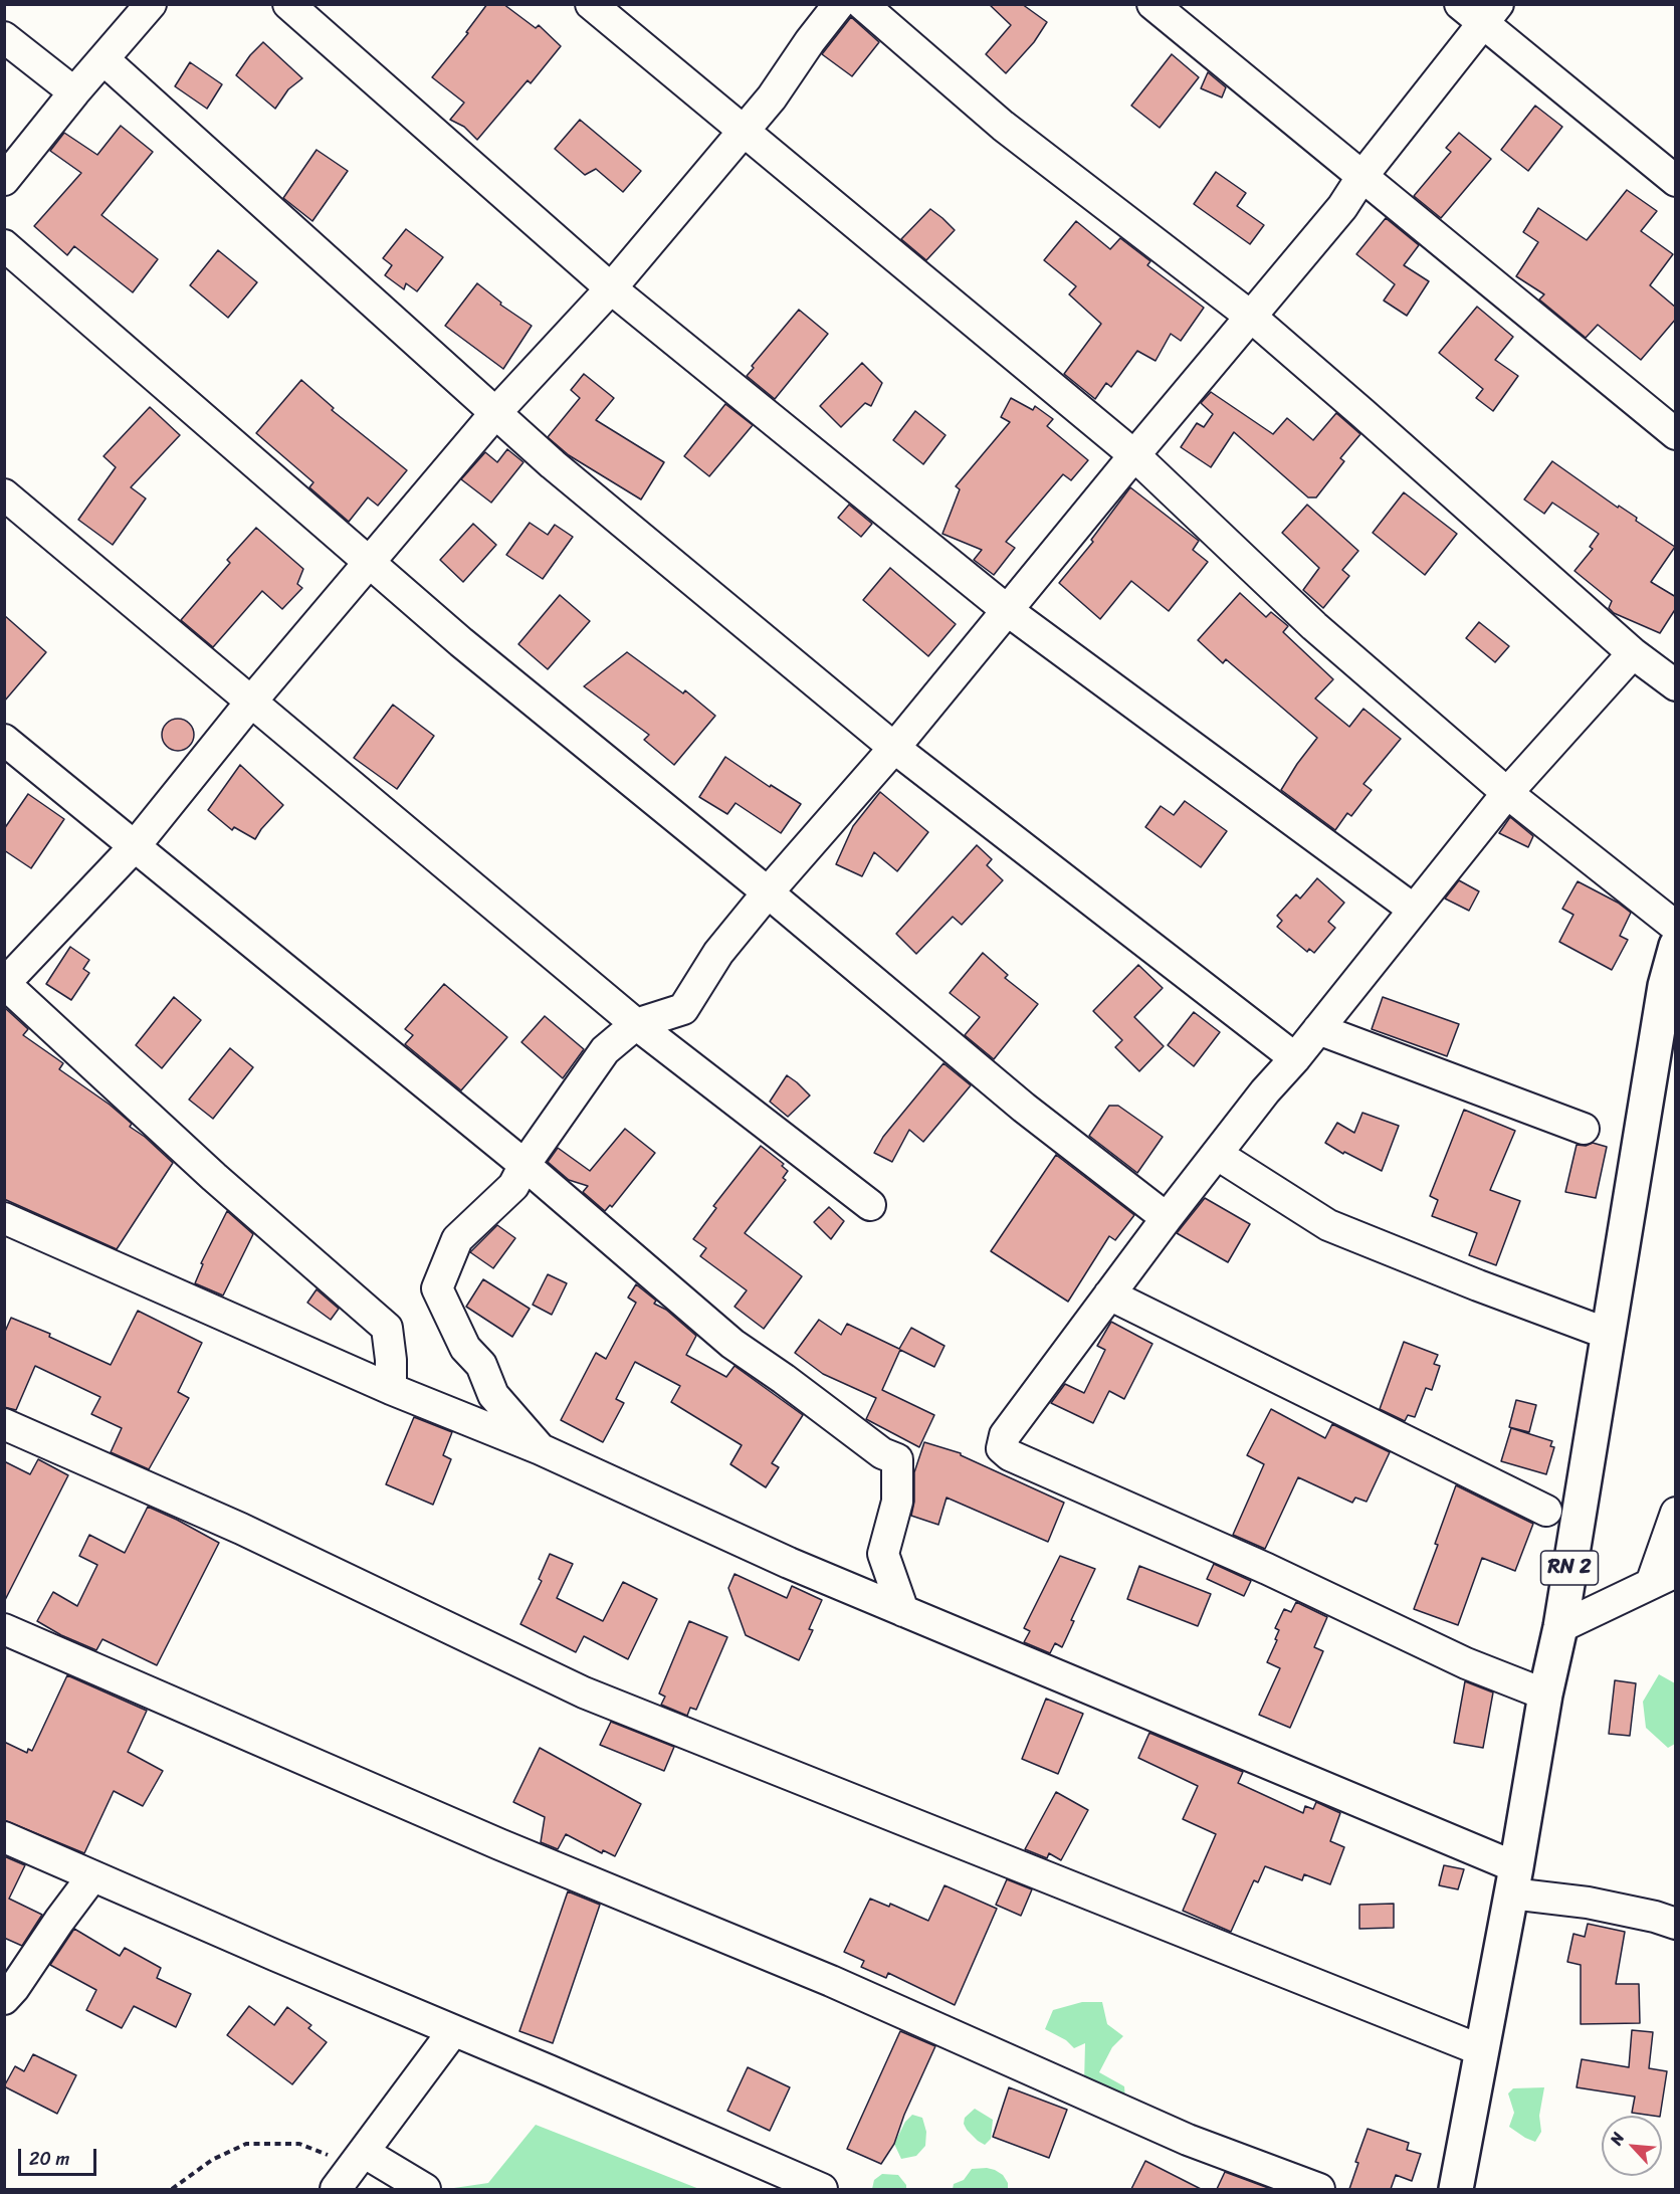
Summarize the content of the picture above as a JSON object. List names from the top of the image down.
{
  "streets": {
    "highway": ["RN 2"]
  },
  "scale_bar": "20 m",
  "north": "top left"
}
